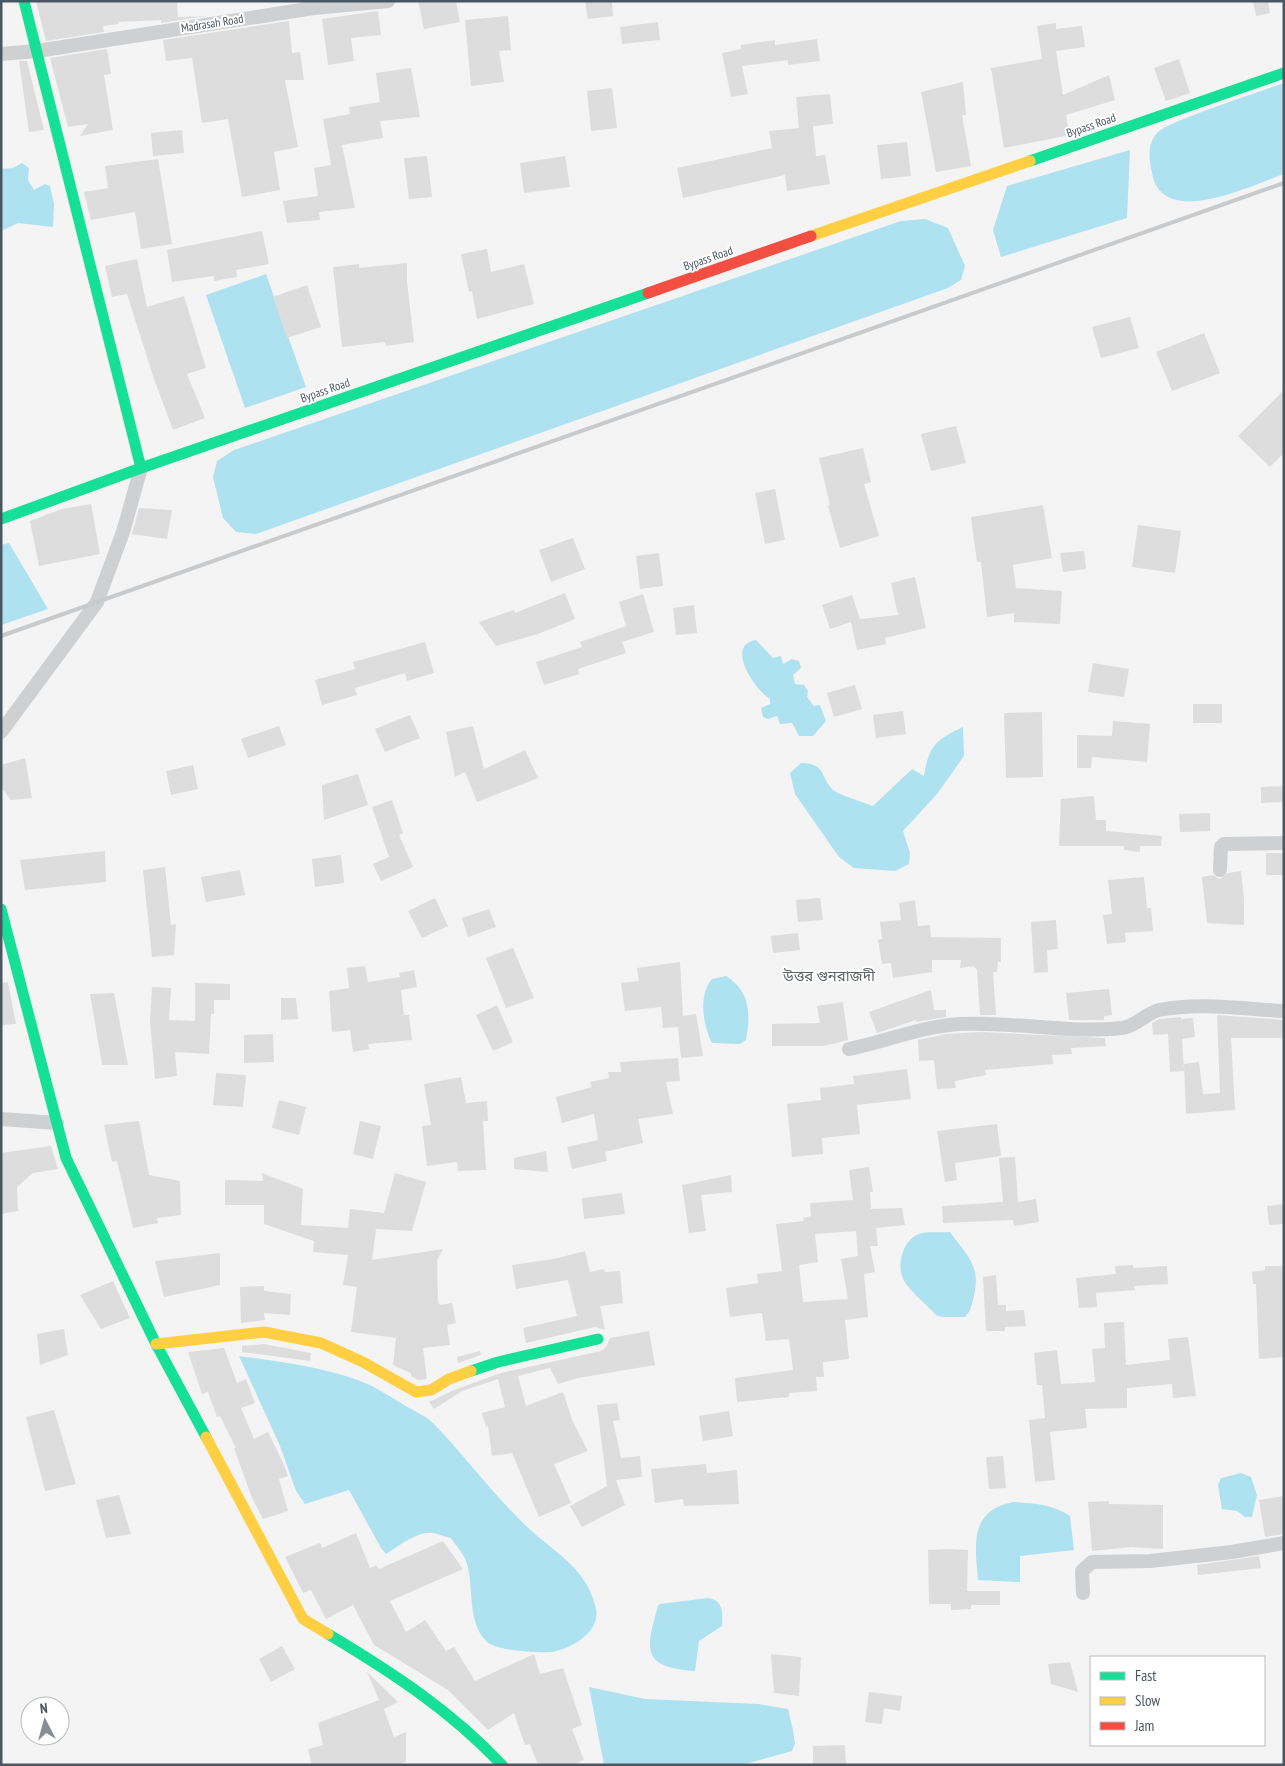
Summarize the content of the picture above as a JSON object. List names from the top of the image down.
{
  "streets": {
    "street": ["Madrasah Road", "Bypass Road"]
  },
  "districts": ["উত্তর গুনরাজদী"],
  "legend": ["Fast", "Slow", "Jam"],
  "north": "top"
}
